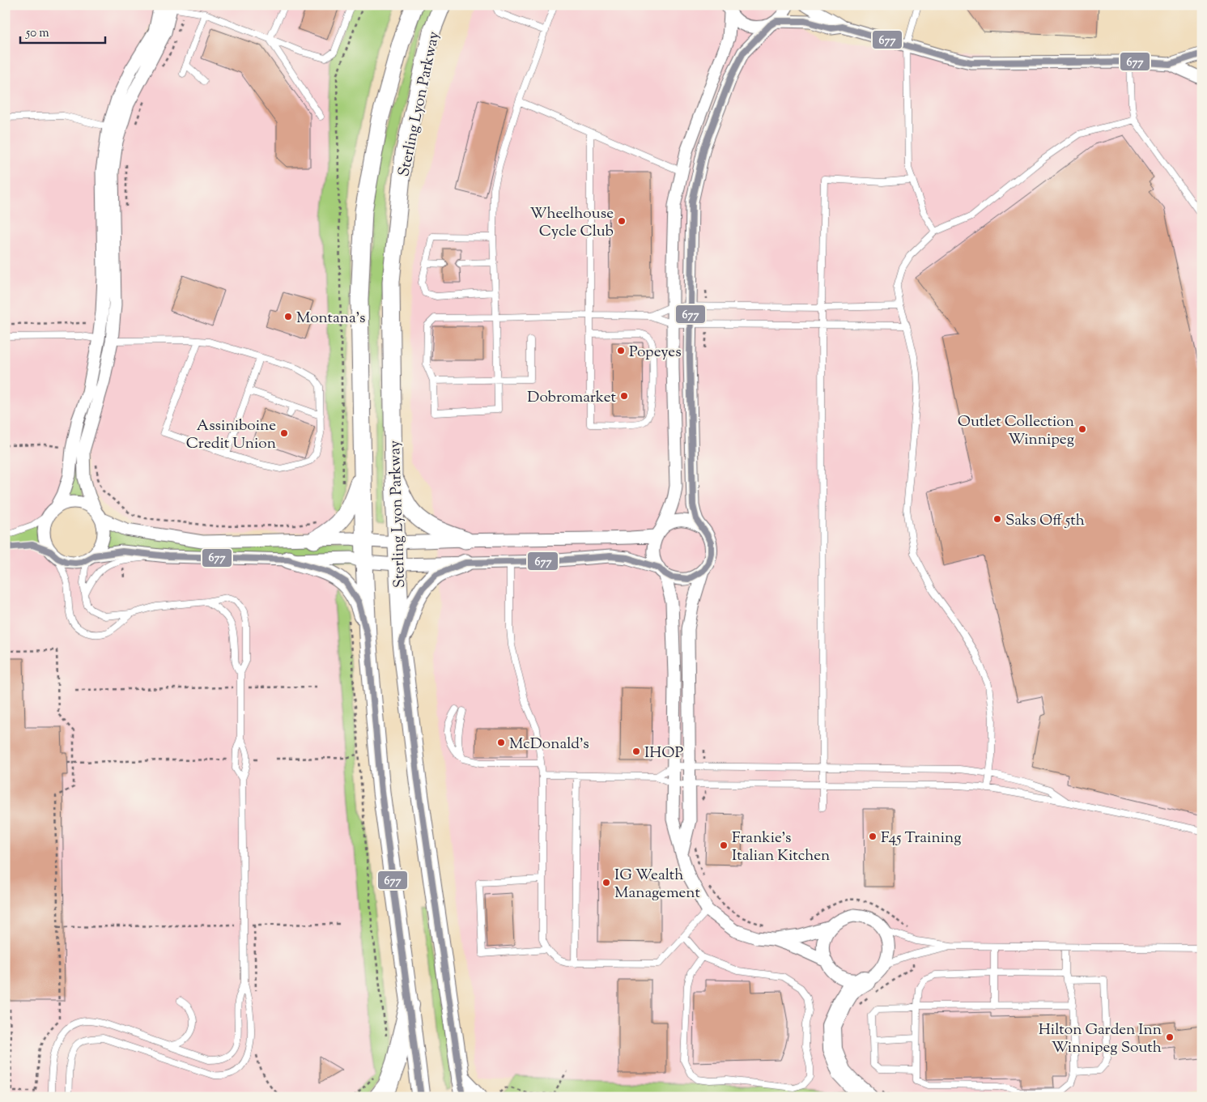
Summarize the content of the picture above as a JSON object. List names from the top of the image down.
{
  "streets": {
    "main road": ["Sterling Lyon Parkway"]
  },
  "places": [
    "Wheelhouse Cycle Club",
    "Montana's",
    "Popeyes",
    "Dobromarket",
    "Outlet Collection Winnipeg",
    "Assiniboine Credit Union",
    "Saks Off 5th",
    "McDonald's",
    "IHOP",
    "F45 Training",
    "Frankie's Italian Kitchen",
    "IG Wealth Management",
    "Hilton Garden Inn Winnipeg South"
  ],
  "lines": ["transit line 677"],
  "scale_bar": "50 m"
}
